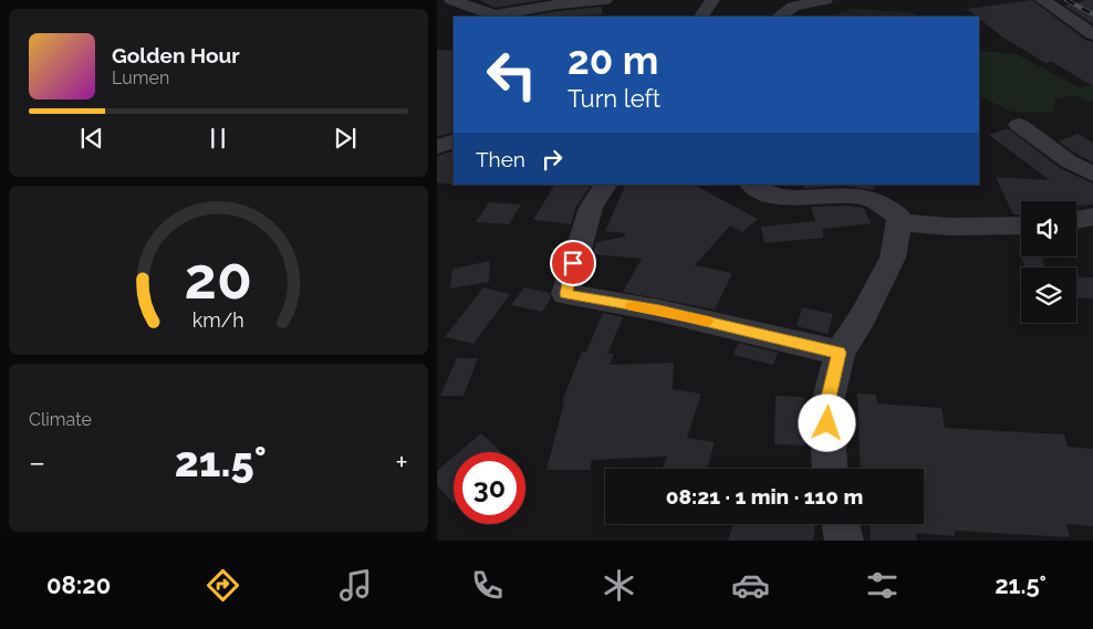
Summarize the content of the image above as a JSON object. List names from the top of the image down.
{
  "page": {
    "turn": ["20 m", "Turn left"],
    "song": ["Golden Hour", "Lumen"],
    "then": "Then",
    "tile": "Climate",
    "heat": ["−", "21.5°", "+"],
    "limit": "30",
    "trip": "08:21 · 1 min · 110 m",
    "tabs": ["08:20", "21.5°"],
    "gauge": ["20", "km/h"]
  }
}
